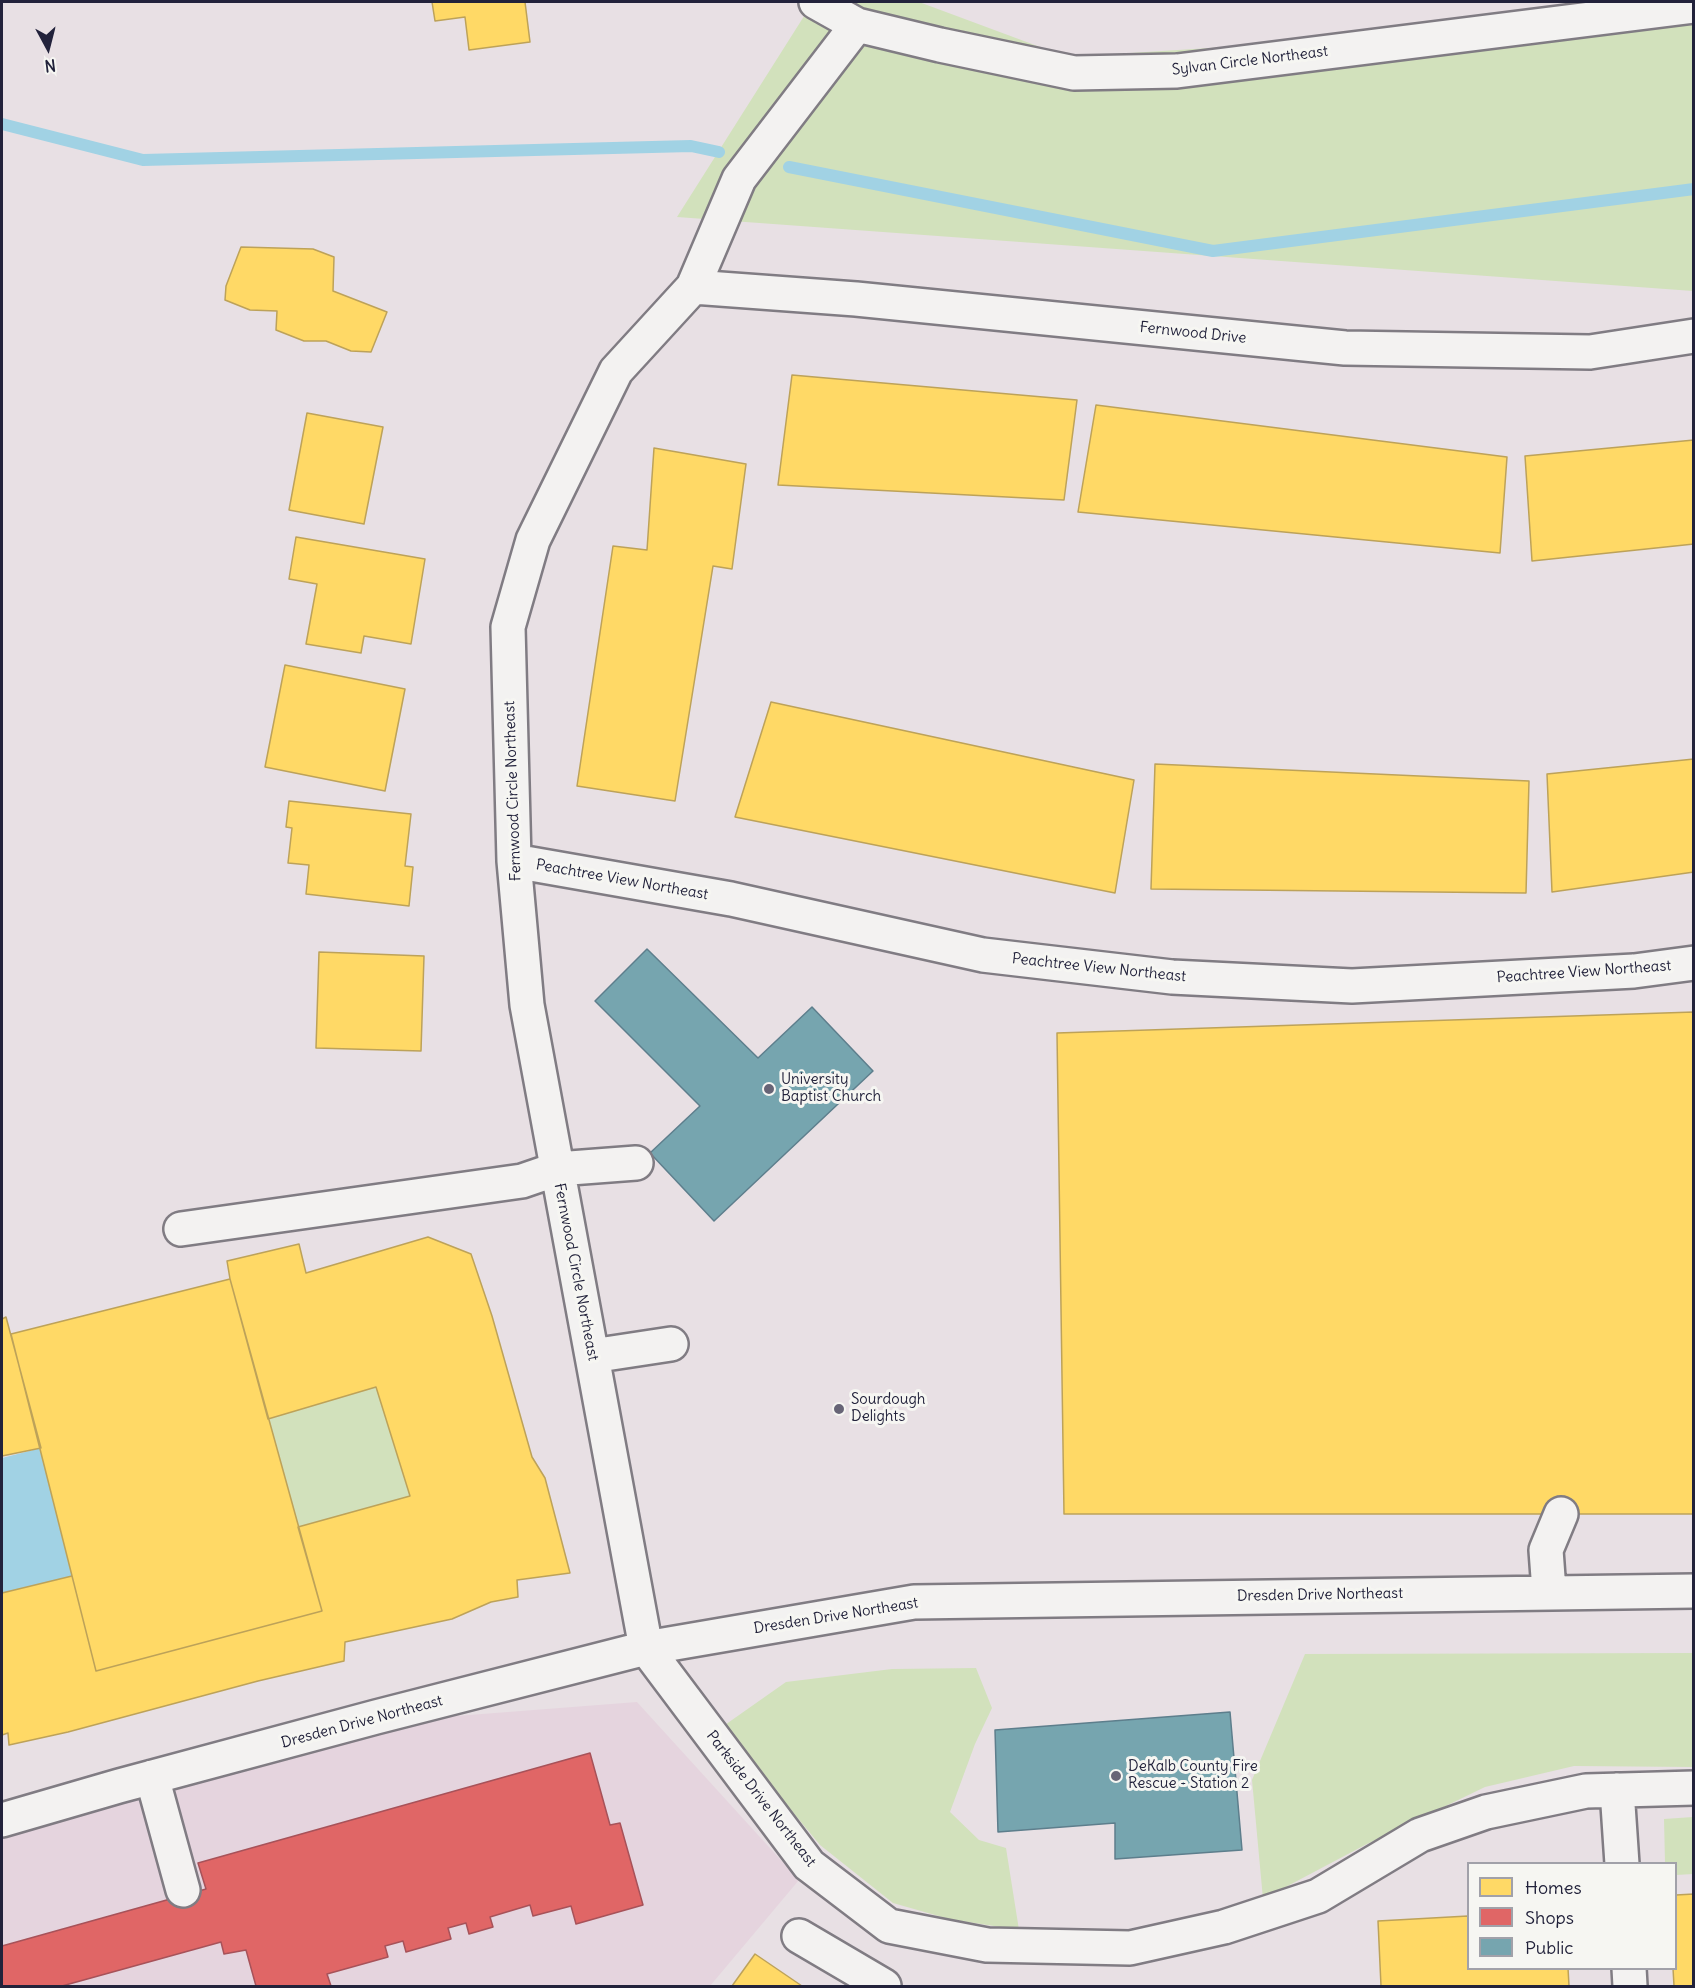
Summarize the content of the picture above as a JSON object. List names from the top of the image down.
{
  "streets": {
    "street": [
      "Sylvan Circle Northeast",
      "Fernwood Drive",
      "Fernwood Circle Northeast",
      "Peachtree View Northeast",
      "Dresden Drive Northeast",
      "Parkside Drive Northeast"
    ]
  },
  "crossings": [
    ["Sylvan Circle Northeast", "Fernwood Circle Northeast"],
    ["Fernwood Drive", "Fernwood Circle Northeast"],
    ["Fernwood Circle Northeast", "Peachtree View Northeast"],
    ["Fernwood Circle Northeast", "Dresden Drive Northeast"],
    ["Fernwood Circle Northeast", "Parkside Drive Northeast"],
    ["Dresden Drive Northeast", "Parkside Drive Northeast"]
  ],
  "places": ["University Baptist Church", "Sourdough Delights", "DeKalb County Fire Rescue - Station 2"],
  "legend": ["Homes", "Shops", "Public"],
  "north": "bottom"
}
